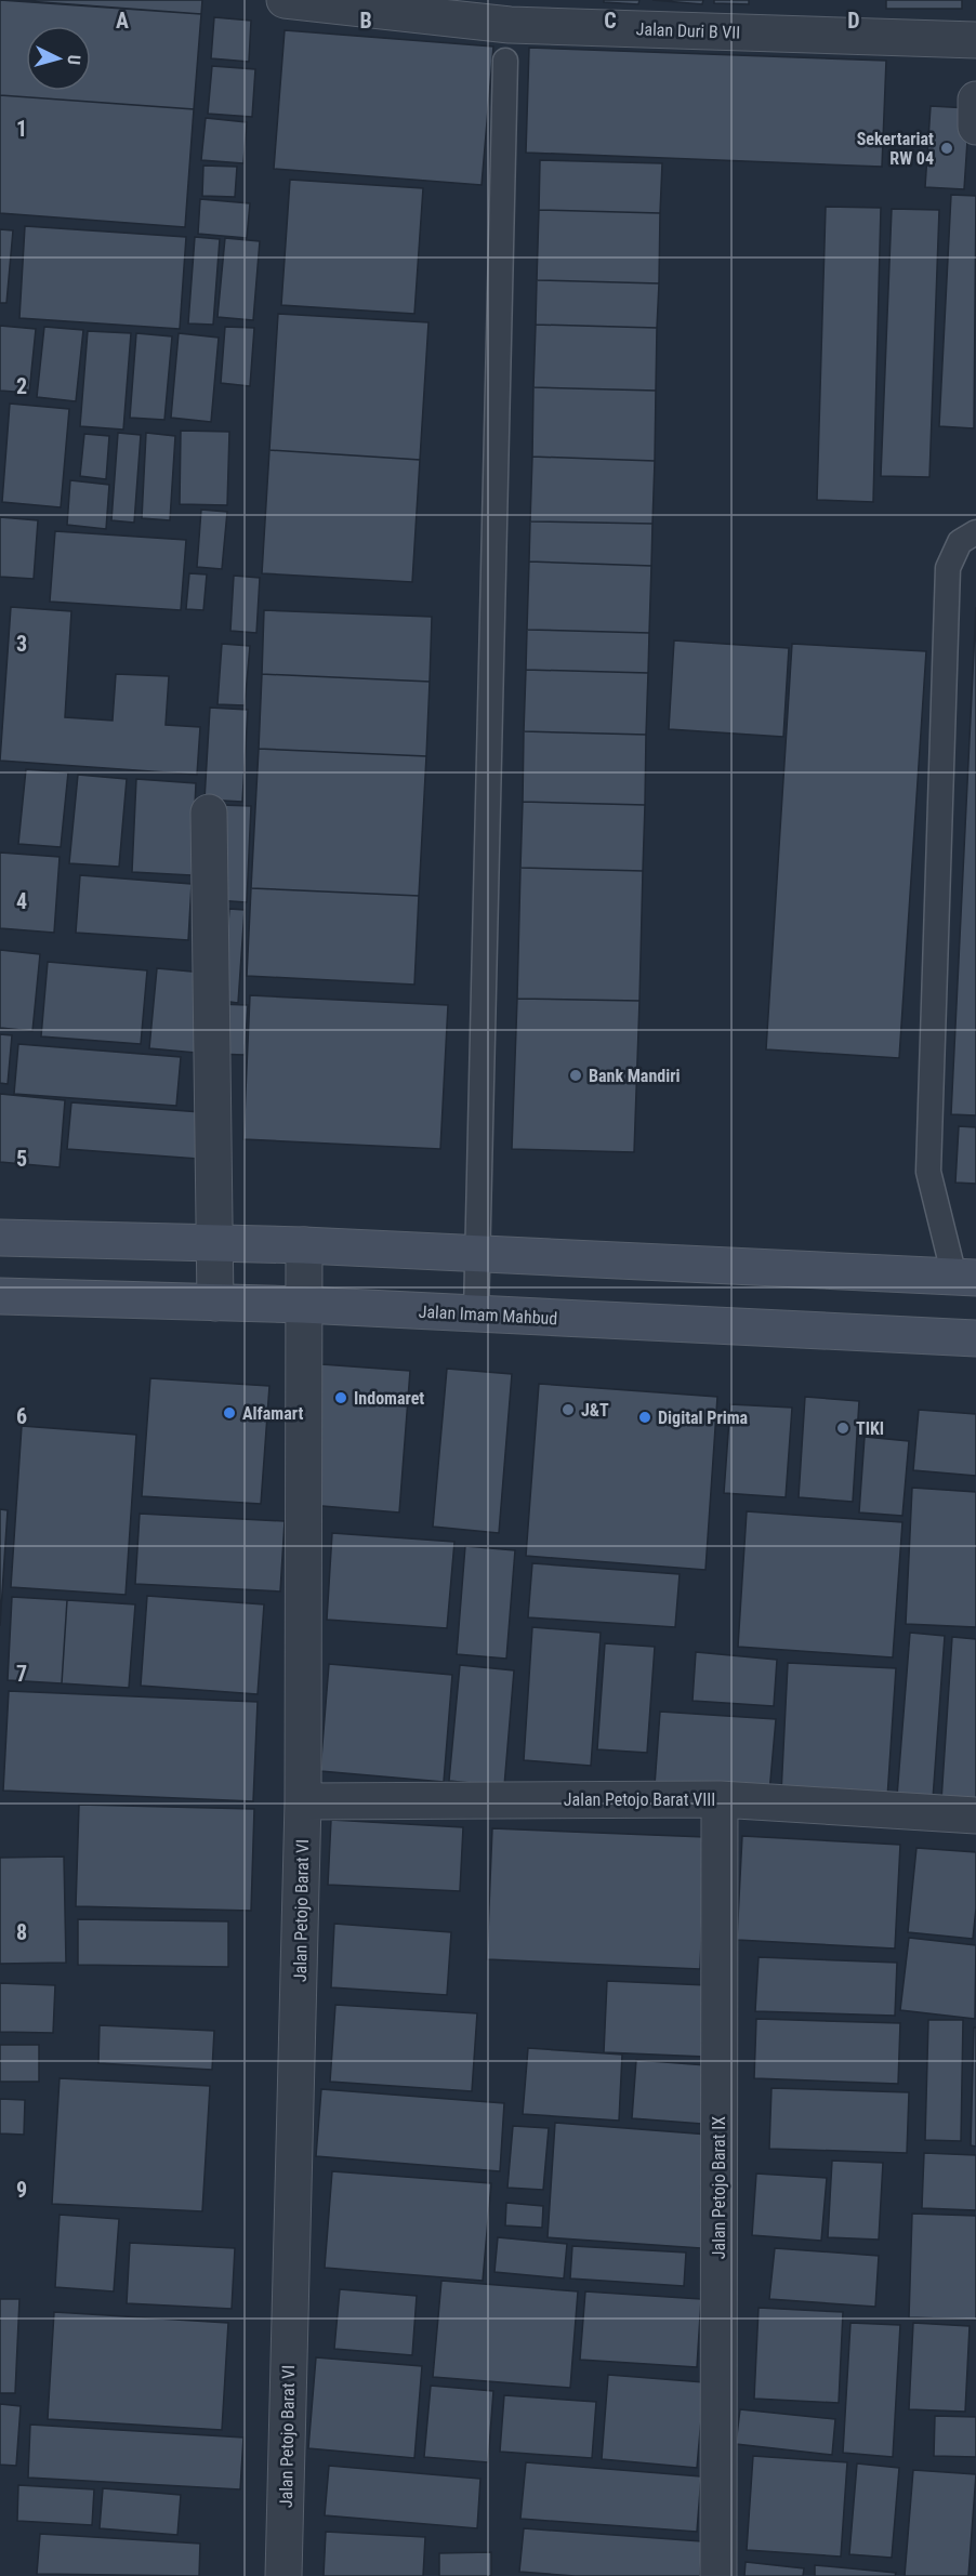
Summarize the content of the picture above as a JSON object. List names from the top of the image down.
{
  "streets": {
    "main road": ["Jalan Imam Mahbud"],
    "street": [
      "Jalan Duri B VII",
      "Jalan Petojo Barat VIII",
      "Jalan Petojo Barat VI",
      "Jalan Petojo Barat IX"
    ]
  },
  "crossings": [
    ["Jalan Imam Mahbud", "Jalan Petojo Barat VI"],
    ["Jalan Petojo Barat VIII", "Jalan Petojo Barat VI"],
    ["Jalan Petojo Barat VIII", "Jalan Petojo Barat IX"]
  ],
  "places": [
    "Sekertariat RW 04",
    "Bank Mandiri",
    "Indomaret",
    "J&T",
    "Alfamart",
    "Digital Prima",
    "TIKI"
  ],
  "north": "right",
  "grid": {
    "columns": [
      "A",
      "B",
      "C",
      "D"
    ],
    "rows": [
      "1",
      "2",
      "3",
      "4",
      "5",
      "6",
      "7",
      "8",
      "9"
    ]
  }
}
